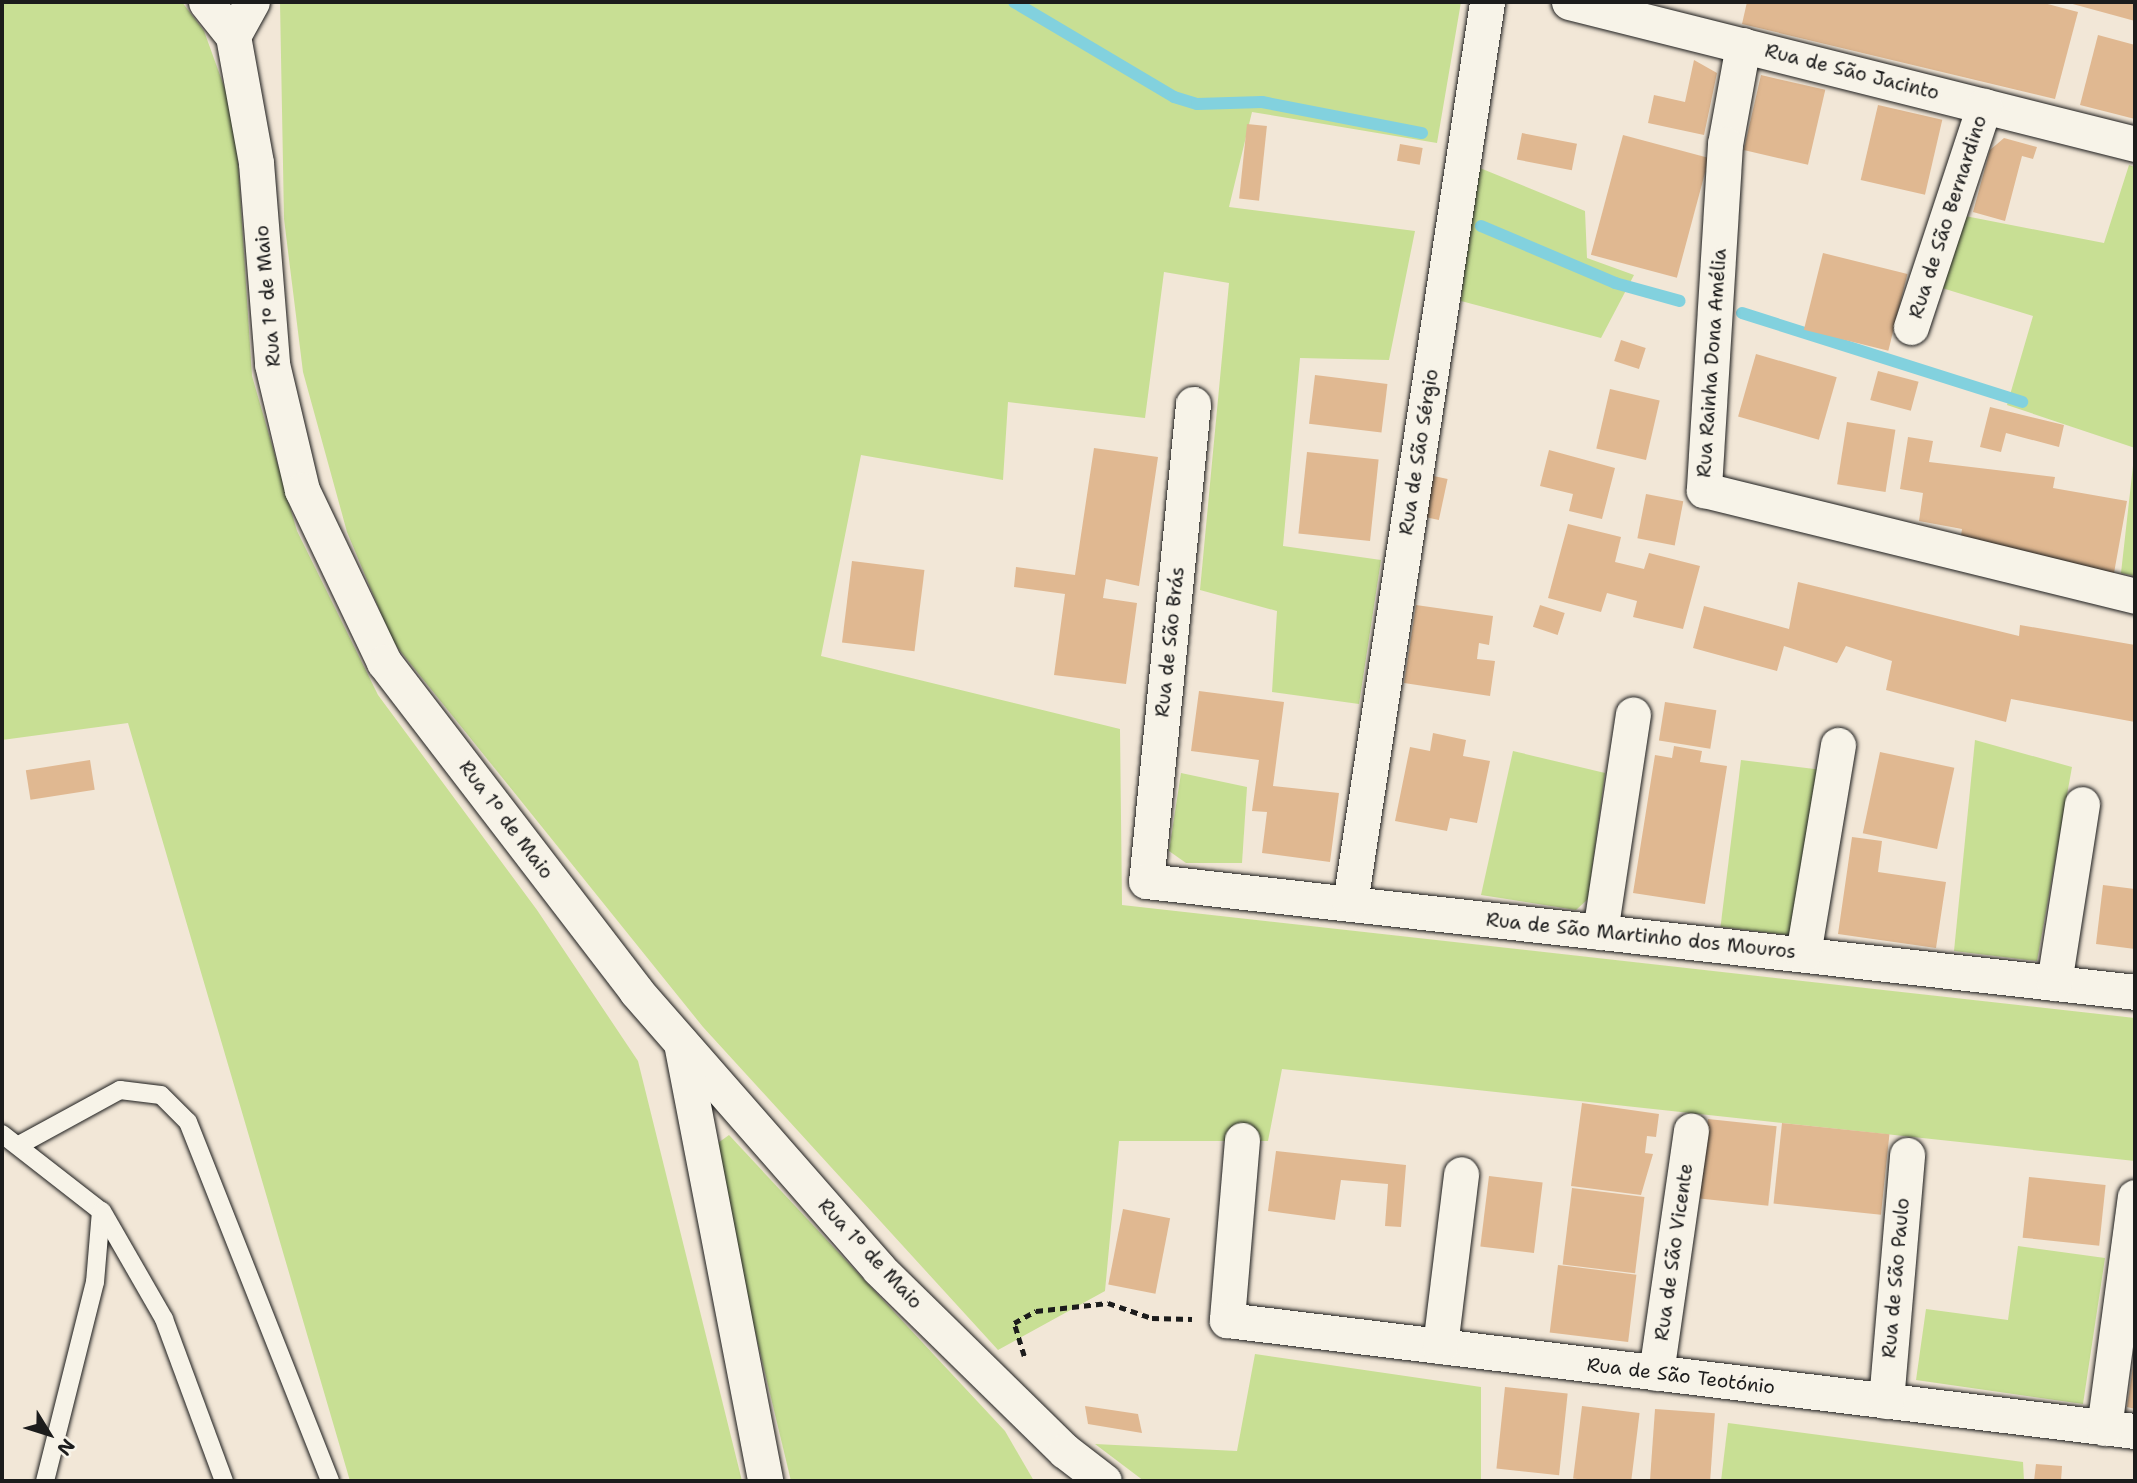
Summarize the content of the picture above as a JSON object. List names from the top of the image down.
{
  "streets": {
    "street": [
      "Rua de São Jacinto",
      "Rua de São Bernardino",
      "Rua 1º de Maio",
      "Rua Rainha Dona Amélia",
      "Rua de São Sérgio",
      "Rua de São Brás",
      "Rua de São Martinho dos Mouros",
      "Rua de São Vicente",
      "Rua de São Paulo",
      "Rua de São Teotónio"
    ]
  },
  "crossings": [
    ["Rua de São Jacinto", "Rua de São Bernardino"],
    ["Rua de São Jacinto", "Rua Rainha Dona Amélia"],
    ["Rua de São Sérgio", "Rua de São Martinho dos Mouros"],
    ["Rua de São Brás", "Rua de São Martinho dos Mouros"],
    ["Rua de São Vicente", "Rua de São Teotónio"],
    ["Rua de São Paulo", "Rua de São Teotónio"]
  ],
  "north": "bottom right"
}
